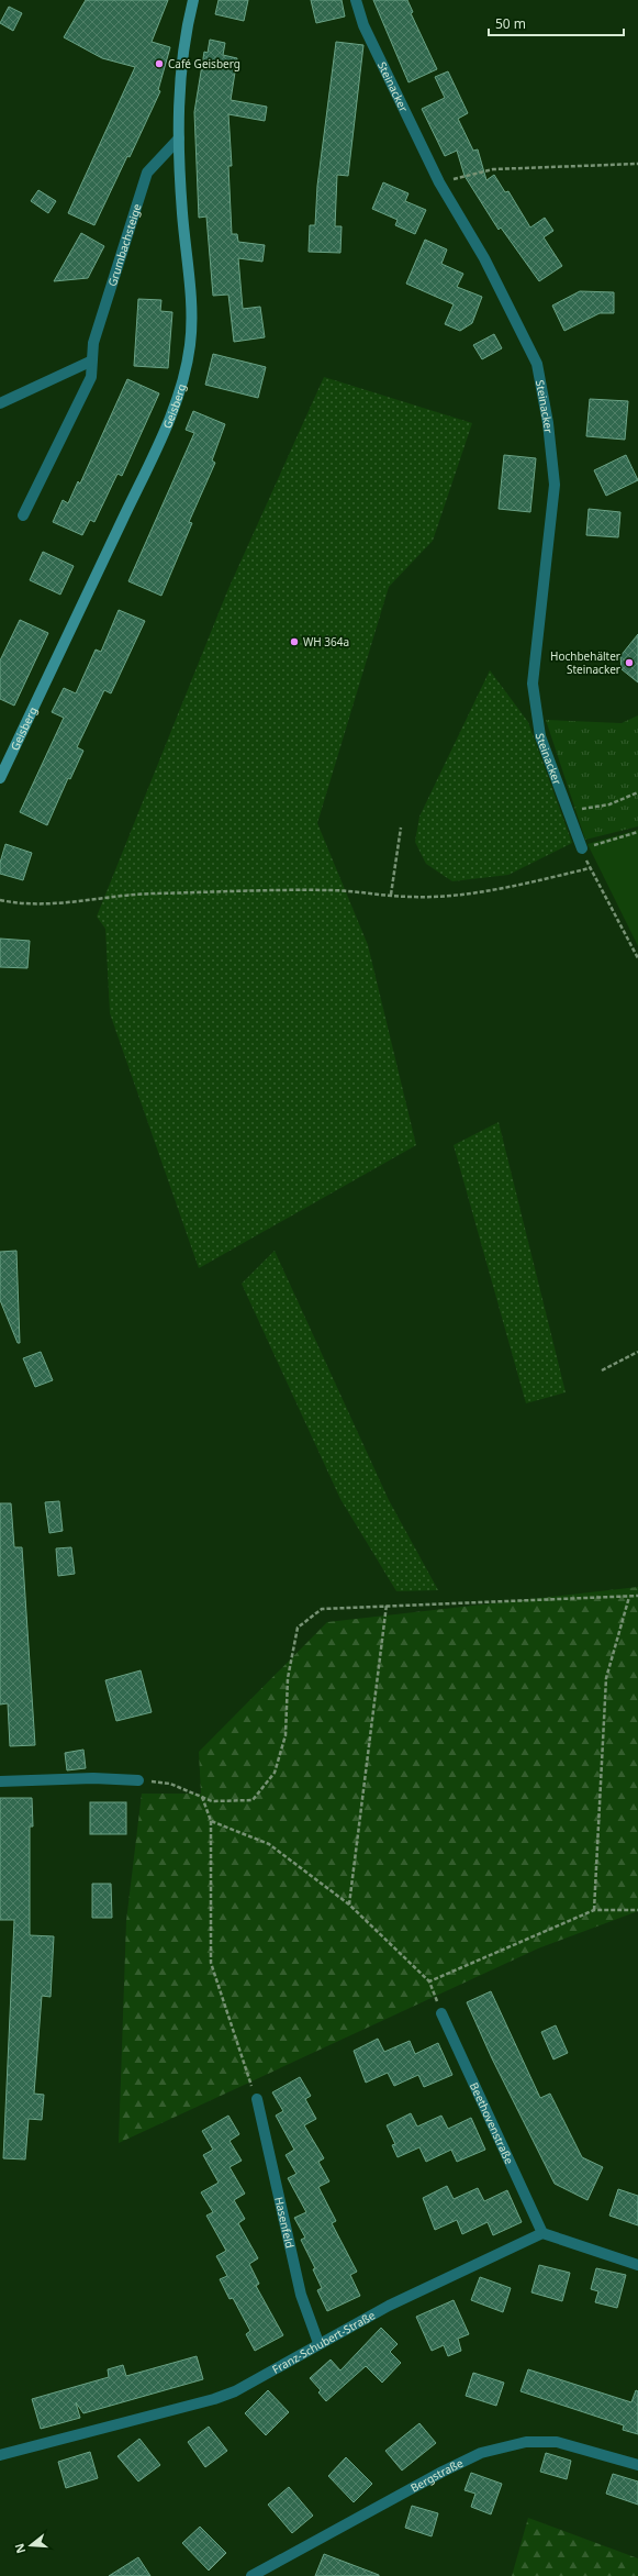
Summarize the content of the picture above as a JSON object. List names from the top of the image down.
{
  "streets": {
    "street": [
      "Steinacker",
      "Grumbachsteige",
      "Geisberg",
      "Beethovenstraße",
      "Hasenfeld",
      "Franz-Schubert-Straße",
      "Bergstraße"
    ]
  },
  "crossings": [
    ["Grumbachsteige", "Geisberg"],
    ["Beethovenstraße", "Franz-Schubert-Straße"],
    ["Hasenfeld", "Franz-Schubert-Straße"]
  ],
  "places": ["Café Geisberg", "WH 364a", "Hochbehälter Steinacker"],
  "scale_bar": "50 m",
  "north": "left"
}
